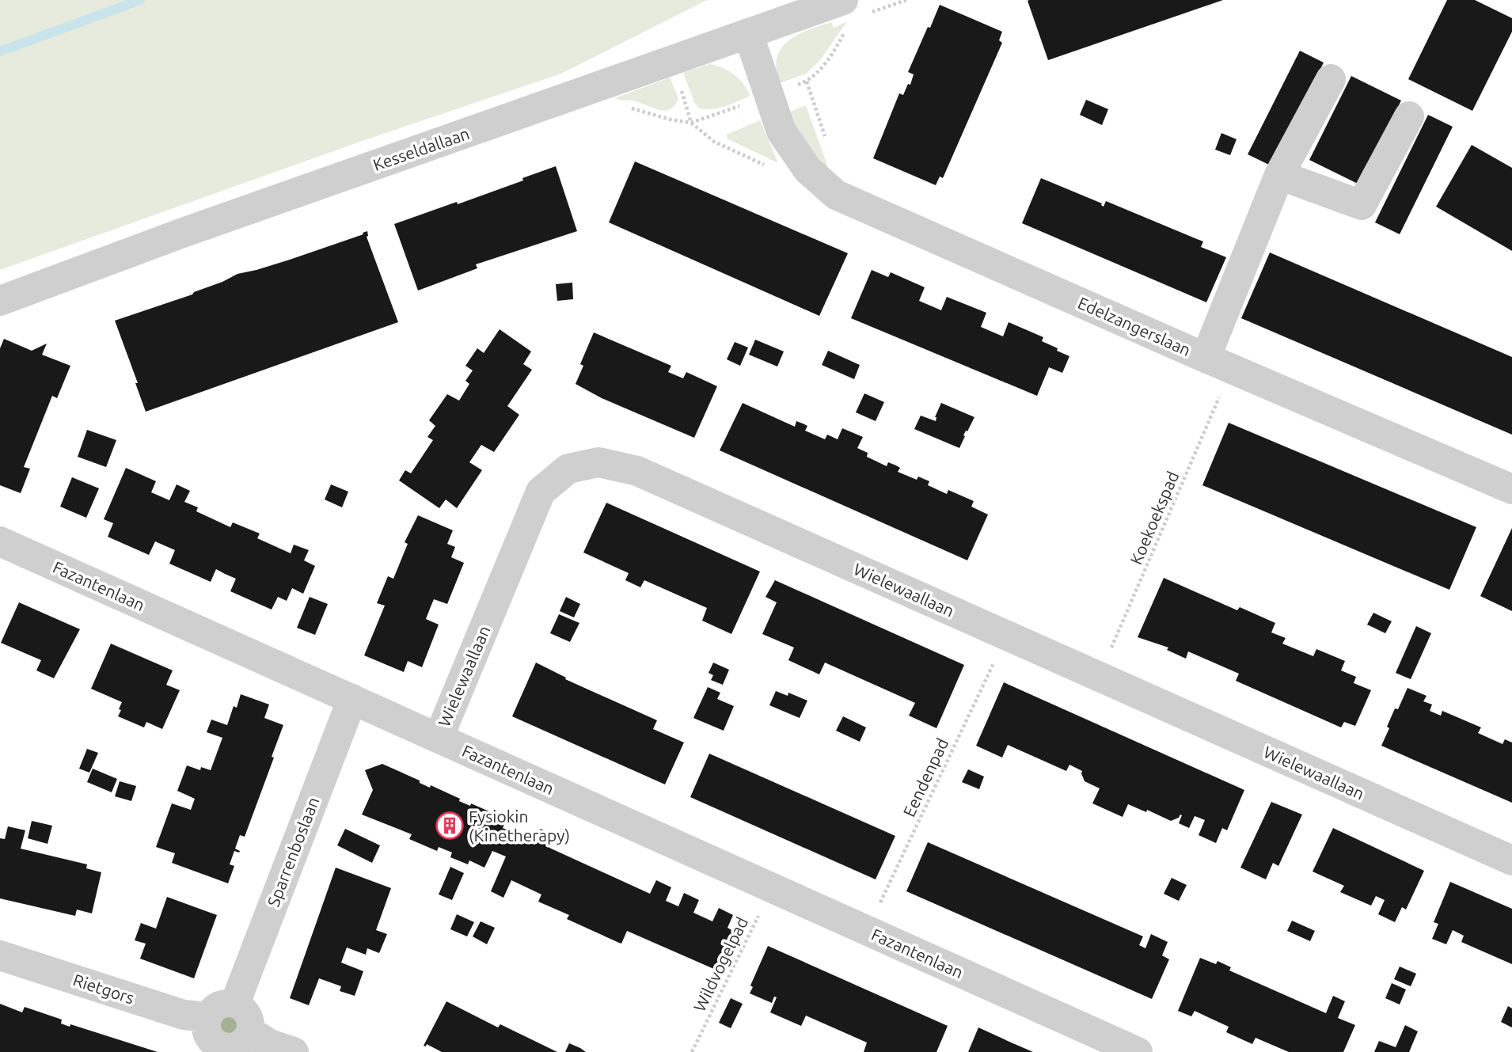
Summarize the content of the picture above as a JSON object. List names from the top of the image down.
{
  "streets": {
    "street": [
      "Kesseldallaan",
      "Edelzangerslaan",
      "Fazantenlaan",
      "Wielewaallaan",
      "Sparrenboslaan",
      "Rietgors"
    ],
    "path": ["Koekoekspad", "Eendenpad", "Wildvogelpad"]
  },
  "crossings": [
    ["Kesseldallaan", "Edelzangerslaan"],
    ["Edelzangerslaan", "Koekoekspad"],
    ["Koekoekspad", "Wielewaallaan"],
    ["Fazantenlaan", "Wielewaallaan"],
    ["Fazantenlaan", "Eendenpad"],
    ["Fazantenlaan", "Sparrenboslaan"],
    ["Fazantenlaan", "Wildvogelpad"],
    ["Wielewaallaan", "Eendenpad"],
    ["Sparrenboslaan", "Rietgors"]
  ],
  "places": {
    "building": ["Fysiokin (Kinetherapy)"]
  }
}
